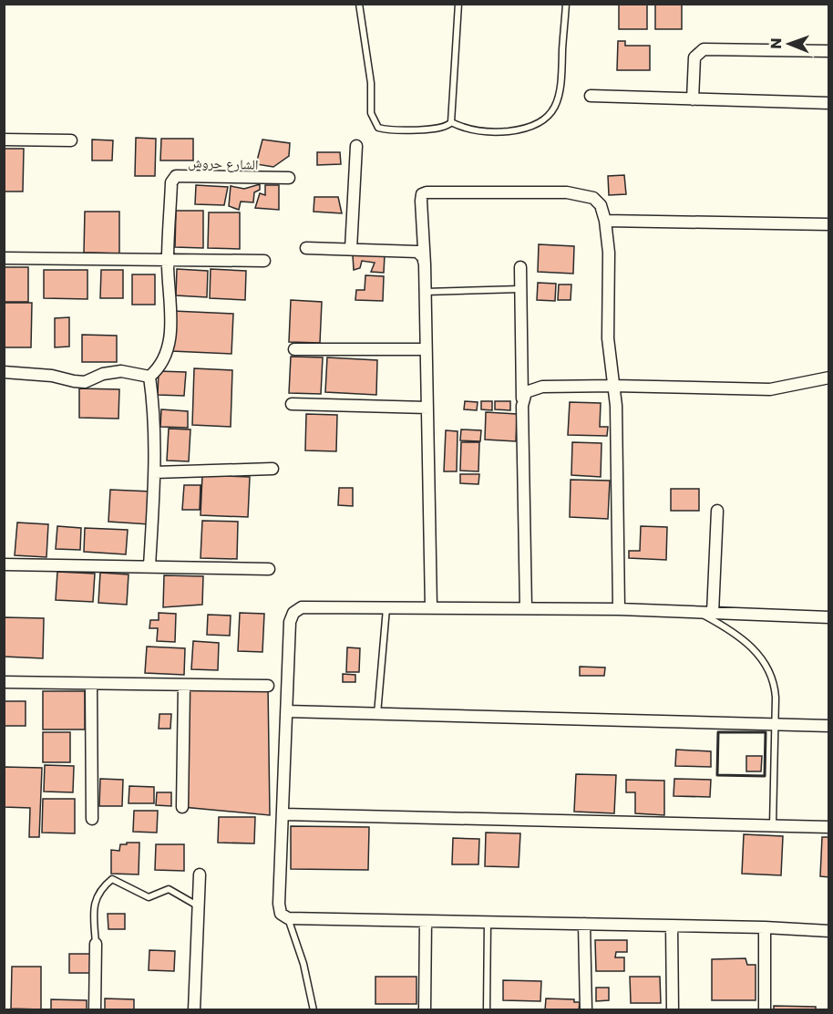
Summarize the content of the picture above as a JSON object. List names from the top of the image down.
{
  "streets": {
    "street": ["الشارع حروش"]
  },
  "north": "left"
}
